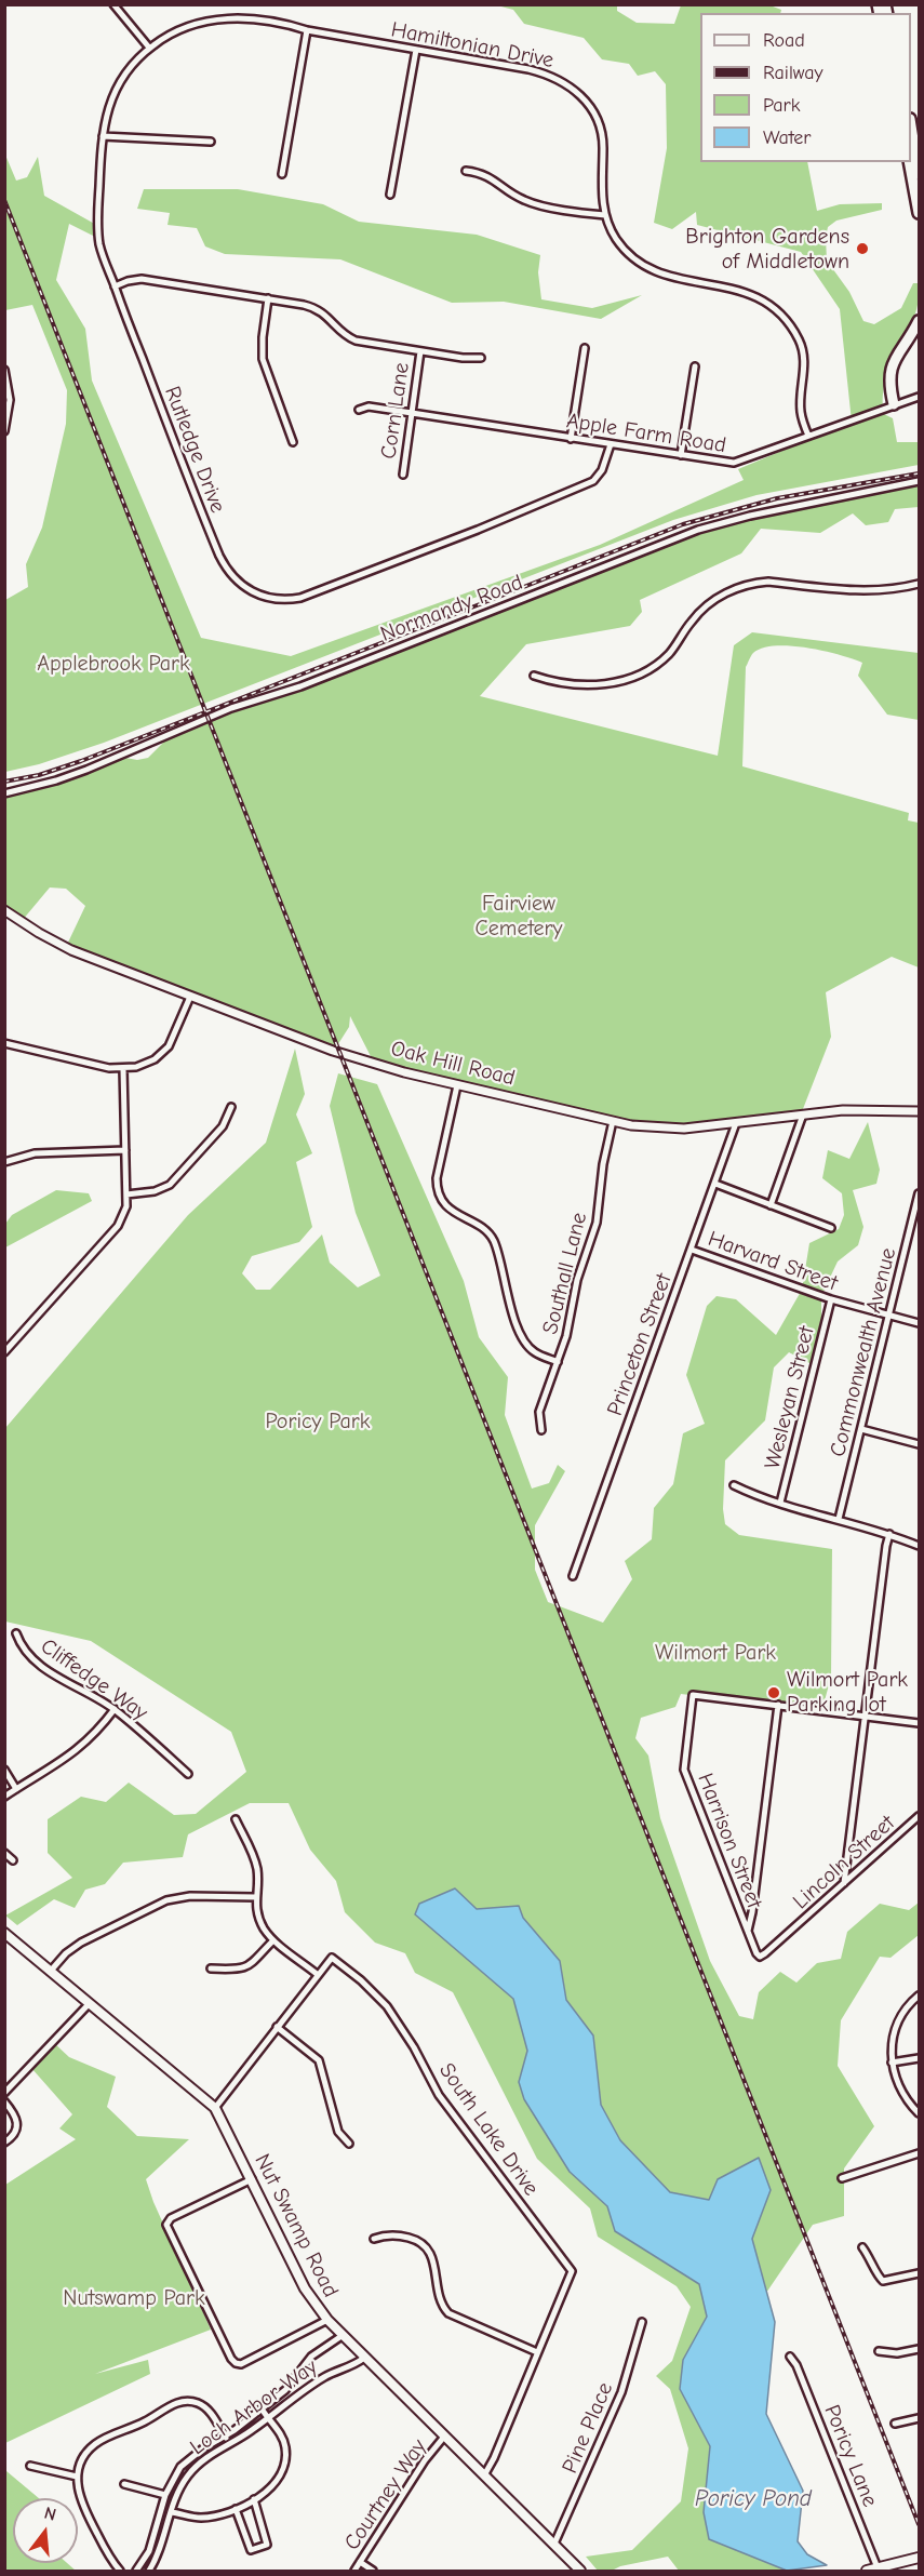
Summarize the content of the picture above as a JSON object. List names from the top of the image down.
{
  "streets": {
    "main road": ["Nut Swamp Road"],
    "street": [
      "Hamiltonian Drive",
      "Corn Lane",
      "Apple Farm Road",
      "Rutledge Drive",
      "Normandy Road",
      "Oak Hill Road",
      "Harvard Street",
      "Southall Lane",
      "Princeton Street",
      "Commonwealth Avenue",
      "Wesleyan Street",
      "Cliffedge Way",
      "Harrison Street",
      "Lincoln Street",
      "South Lake Drive",
      "Loch Arbor Way",
      "Pine Place",
      "Poricy Lane",
      "Courtney Way"
    ]
  },
  "crossings": [
    ["Hamiltonian Drive", "Apple Farm Road"],
    ["Hamiltonian Drive", "Rutledge Drive"],
    ["Corn Lane", "Apple Farm Road"],
    ["Apple Farm Road", "Rutledge Drive"],
    ["Oak Hill Road", "Southall Lane"],
    ["Oak Hill Road", "Princeton Street"],
    ["Harvard Street", "Princeton Street"],
    ["Harvard Street", "Commonwealth Avenue"],
    ["Harvard Street", "Wesleyan Street"],
    ["Harrison Street", "Lincoln Street"],
    ["South Lake Drive", "Nut Swamp Road"],
    ["Nut Swamp Road", "Loch Arbor Way"],
    ["Nut Swamp Road", "Pine Place"],
    ["Nut Swamp Road", "Courtney Way"]
  ],
  "water": ["Poricy Pond"],
  "parks": [
    "Applebrook Park",
    "Fairview Cemetery",
    "Poricy Park",
    "Wilmort Park",
    "Nutswamp Park"
  ],
  "places": ["Brighton Gardens of Middletown", "Wilmort Park Parking lot"],
  "legend": [
    "Road",
    "Railway",
    "Park",
    "Water"
  ],
  "north": "top"
}
